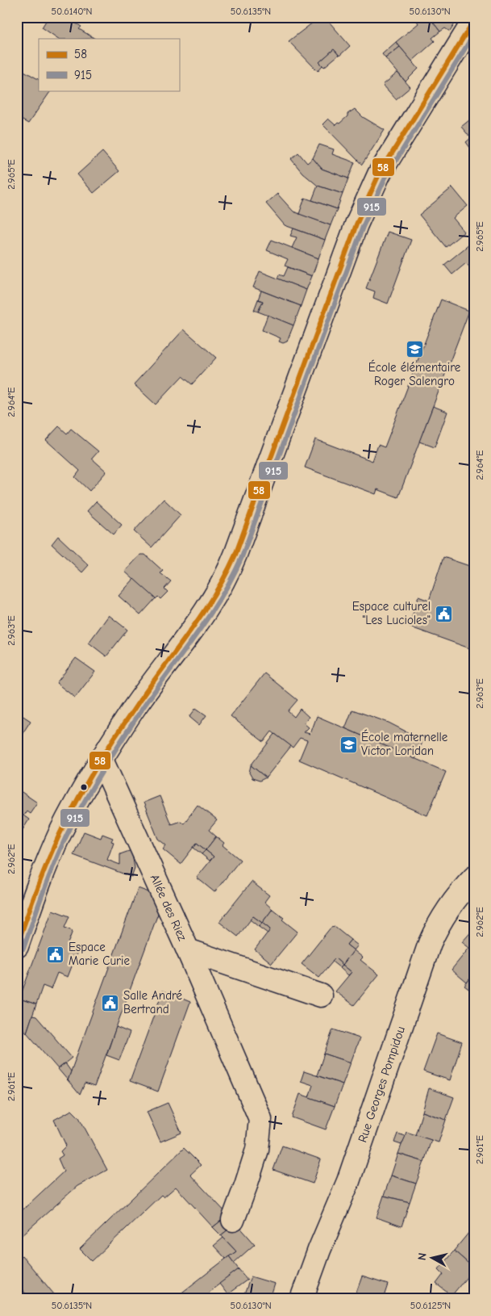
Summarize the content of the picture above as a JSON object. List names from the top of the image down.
{
  "streets": {
    "street": ["Allée des Riez", "Rue Georges Pompidou"]
  },
  "places": {
    "school or university": ["École élémentaire Roger Salengro", "École maternelle Victor Loridan"],
    "public building": ["Espace culturel \"Les Lucioles\"", "Espace Marie Curie", "Salle André Bertrand"]
  },
  "lines": ["transit line 58", "transit line 915"],
  "legend": ["58", "915"],
  "north": "left",
  "coordinates": [
    "50.6140°N",
    "50.6135°N",
    "50.6130°N",
    "2.965°E",
    "2.964°E",
    "2.963°E",
    "2.962°E",
    "2.961°E",
    "50.6125°N"
  ]
}
